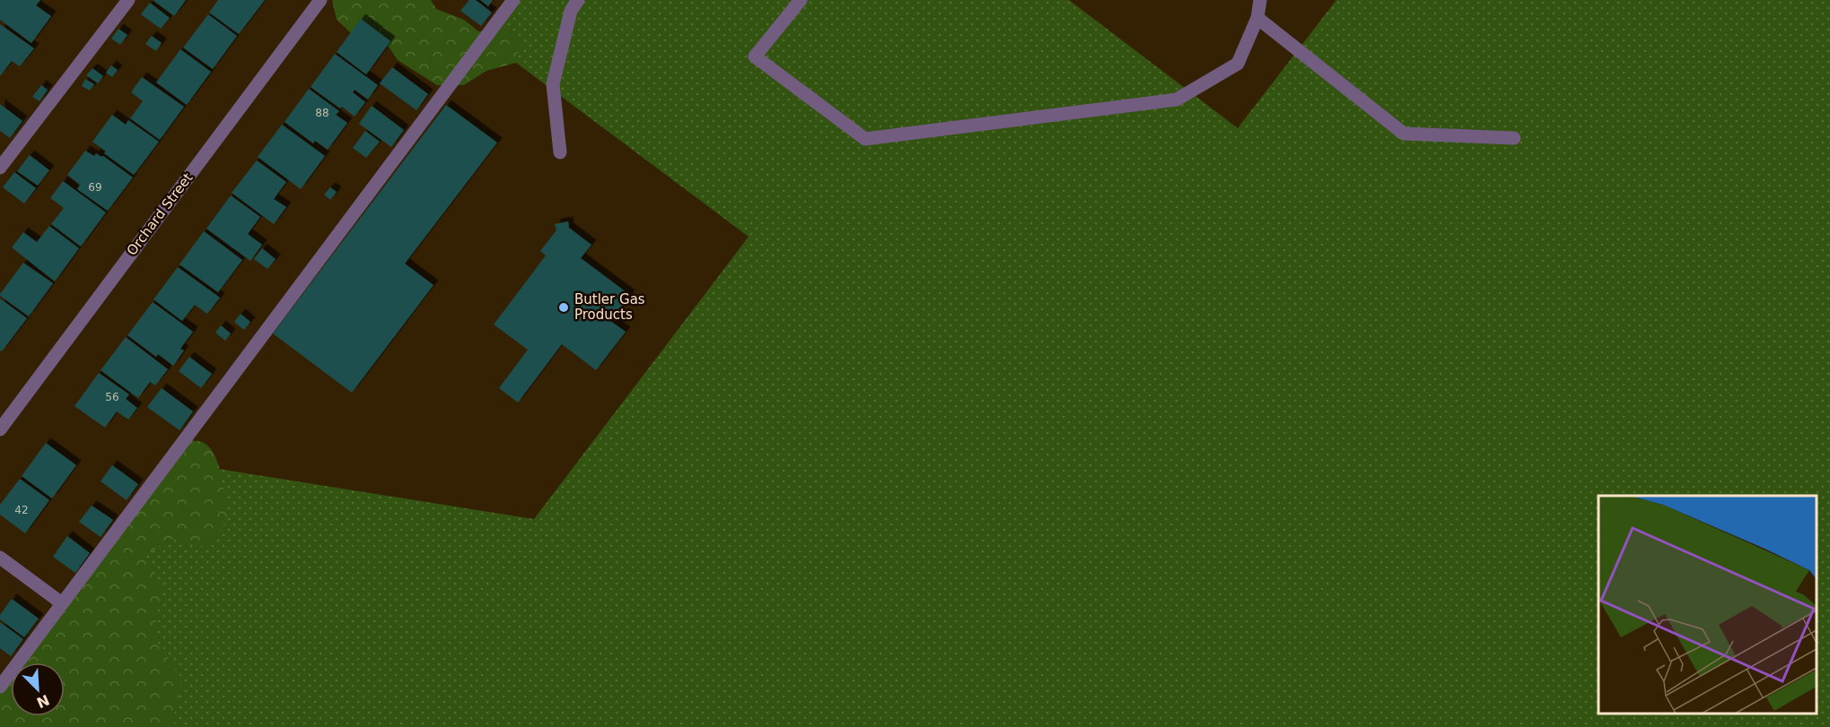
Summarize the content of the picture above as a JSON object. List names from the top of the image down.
{
  "streets": {
    "street": ["Orchard Street"]
  },
  "places": ["Butler Gas Products"],
  "house_numbers": [
    "88",
    "69",
    "56",
    "42"
  ],
  "north": "bottom right"
}
